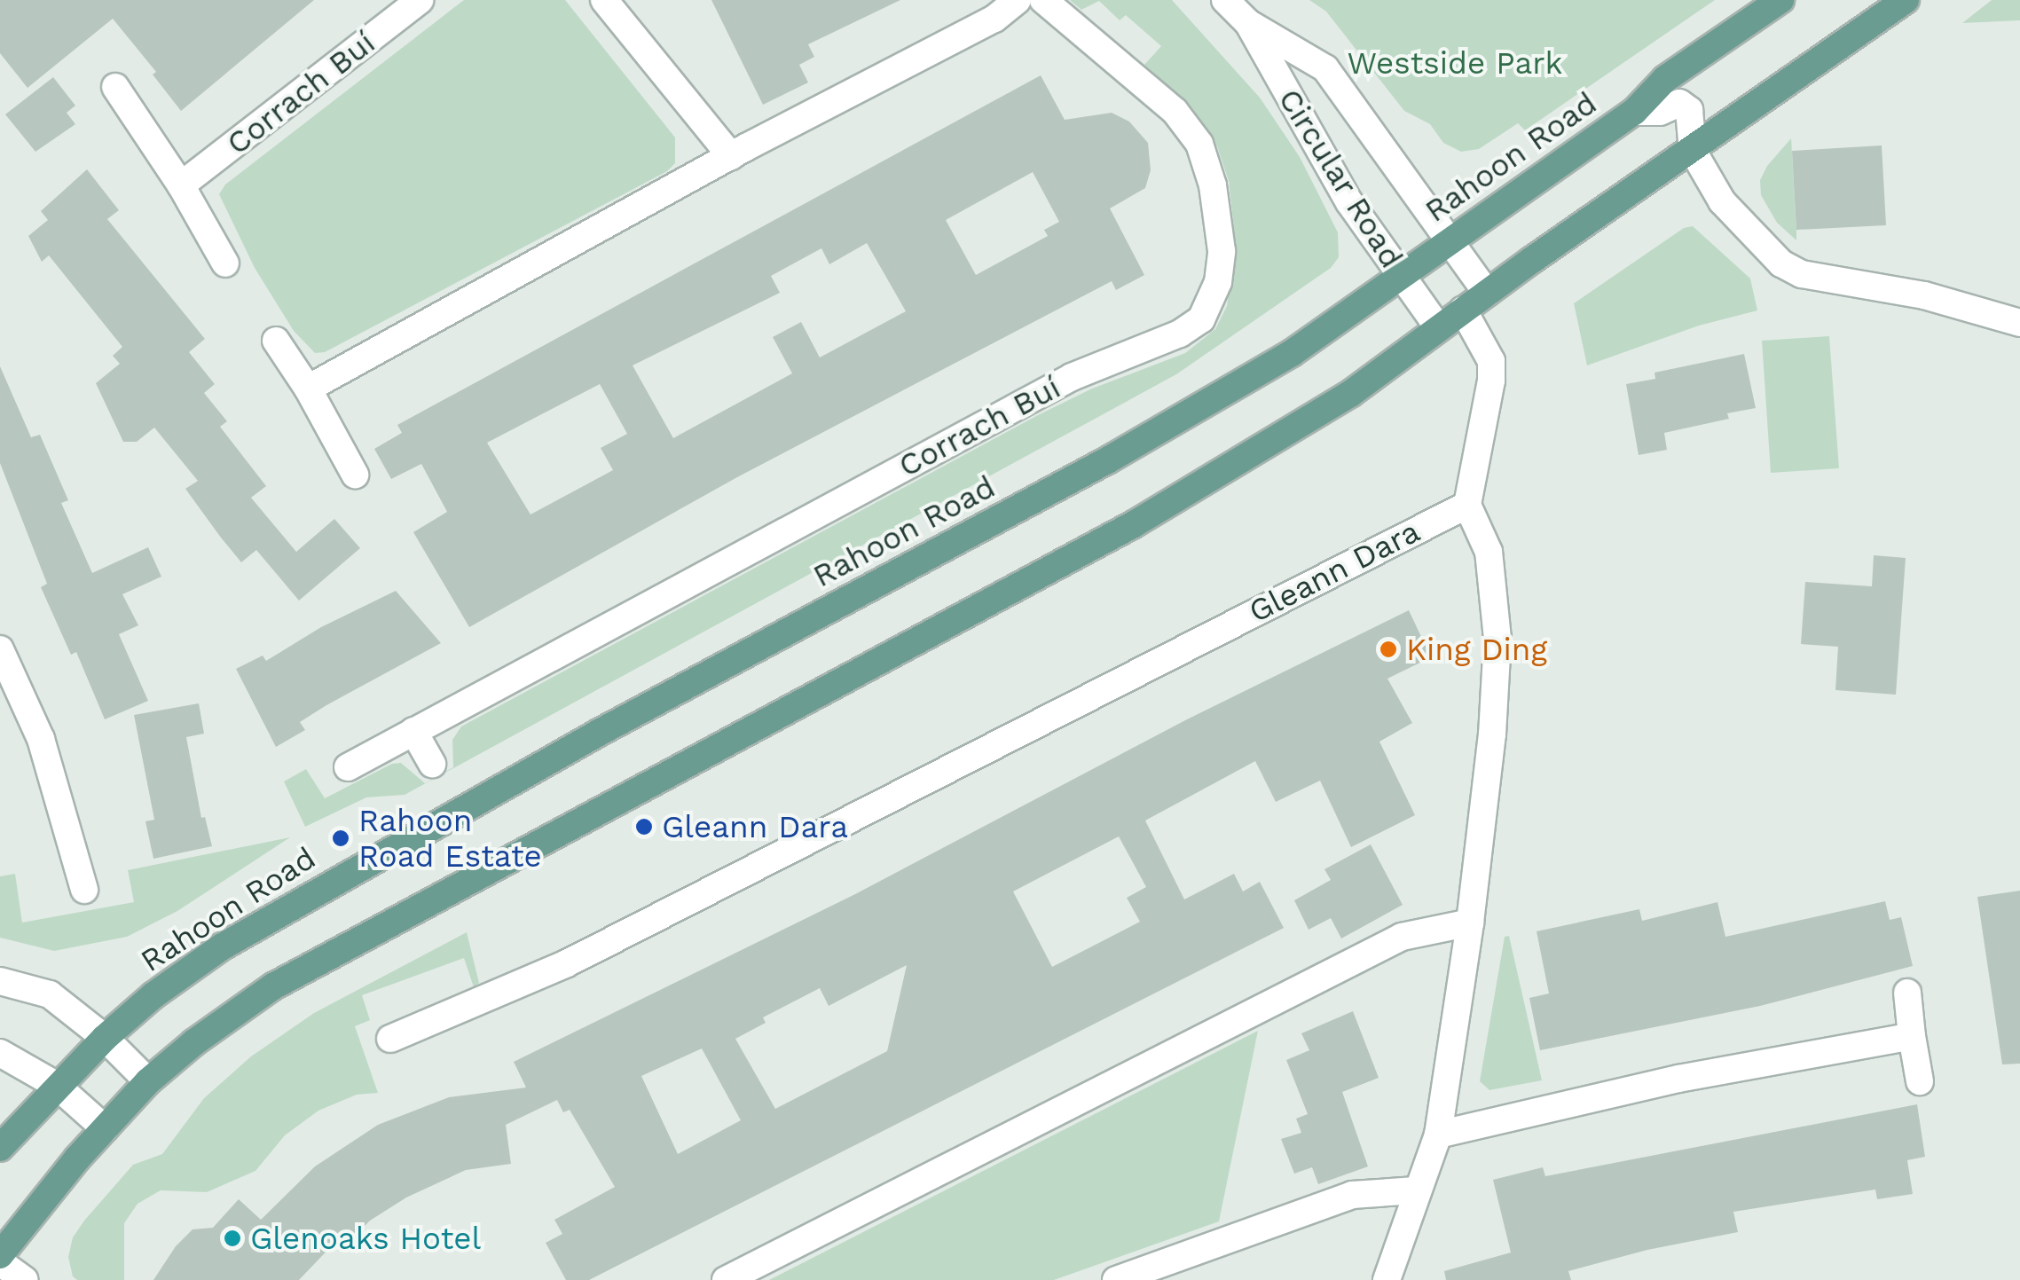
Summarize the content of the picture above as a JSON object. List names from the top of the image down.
{
  "streets": {
    "main road": ["Rahoon Road"],
    "street": ["Corrach Buí", "Circular Road", "Gleann Dara"]
  },
  "crossings": [
    ["Rahoon Road", "Circular Road"]
  ],
  "parks": ["Westside Park"],
  "places": [
    "King Ding",
    "Gleann Dara",
    "Rahoon Road Estate",
    "Glenoaks Hotel"
  ]
}
